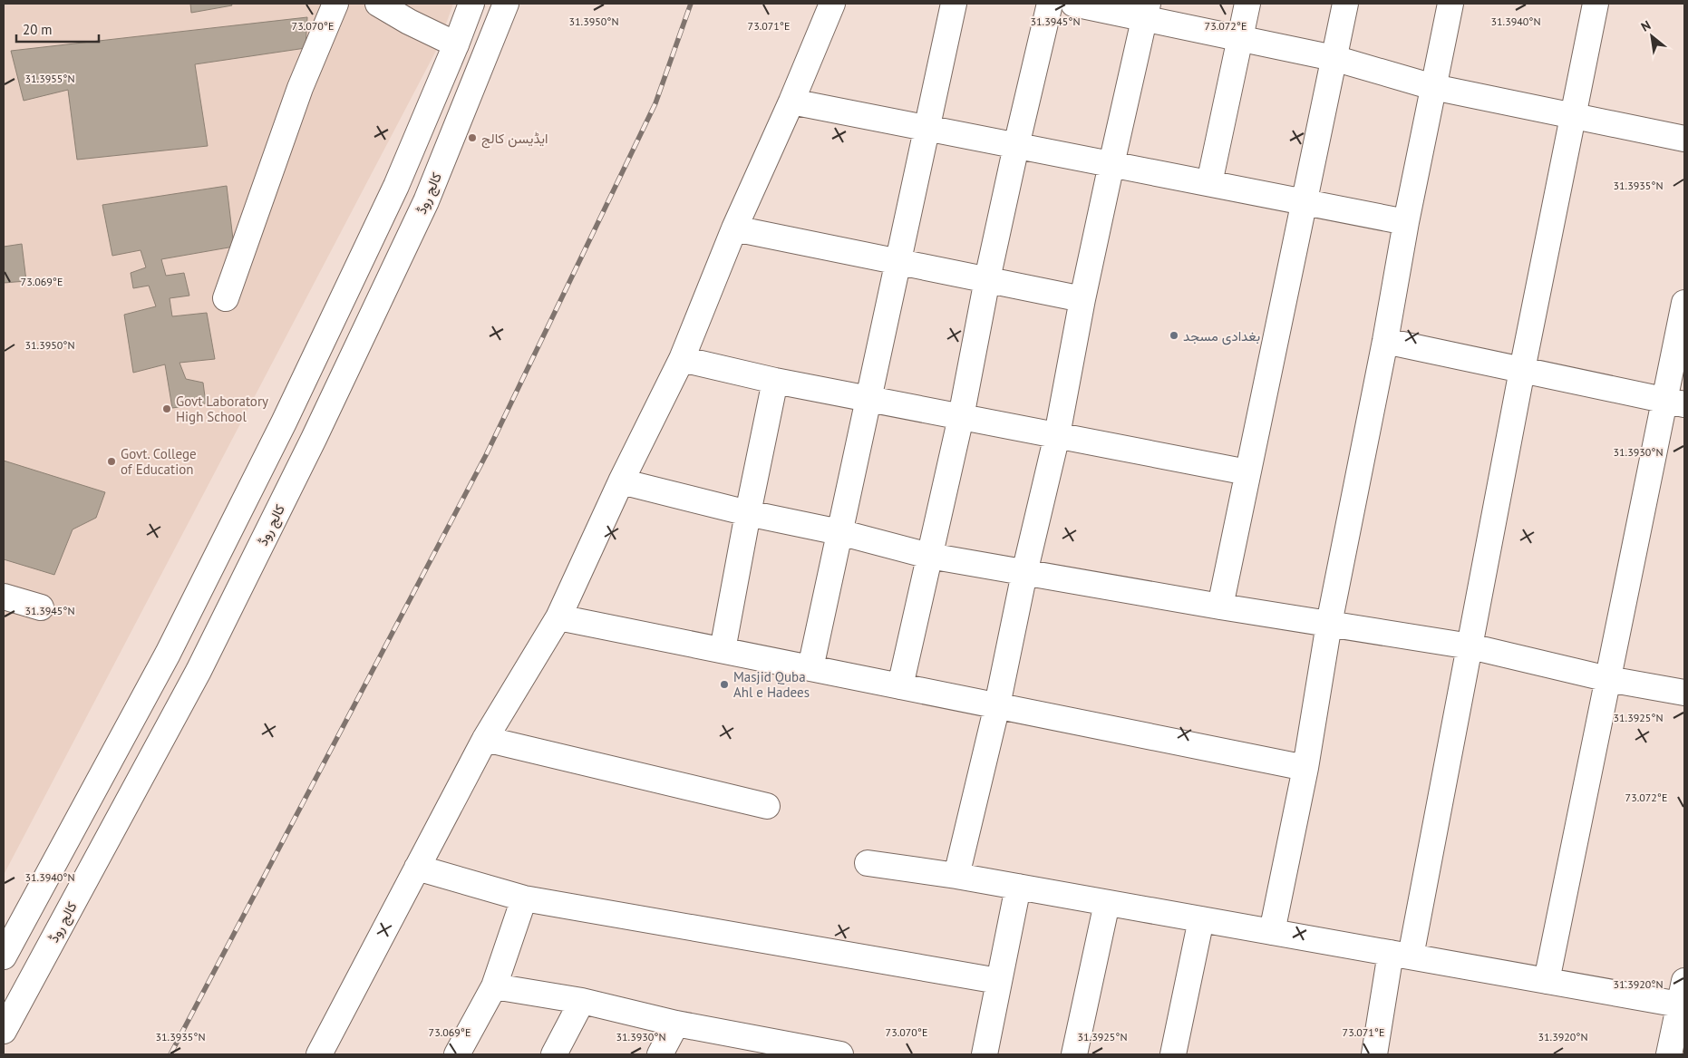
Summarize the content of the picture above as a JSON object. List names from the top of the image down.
{
  "streets": {
    "street": ["کالج روڈ"]
  },
  "places": [
    "ایڈیسن کالج",
    "بغدادی مسجد",
    "Govt Laboratory High School",
    "Govt. College of Education",
    "Masjid Quba Ahl e Hadees"
  ],
  "scale_bar": "20 m",
  "north": "top left",
  "coordinates": [
    "31.3950°N",
    "31.3940°N",
    "31.3945°N",
    "73.070°E",
    "73.071°E",
    "73.072°E",
    "31.3955°N",
    "31.3935°N",
    "73.069°E",
    "31.3930°N",
    "31.3925°N",
    "31.3920°N"
  ]
}
